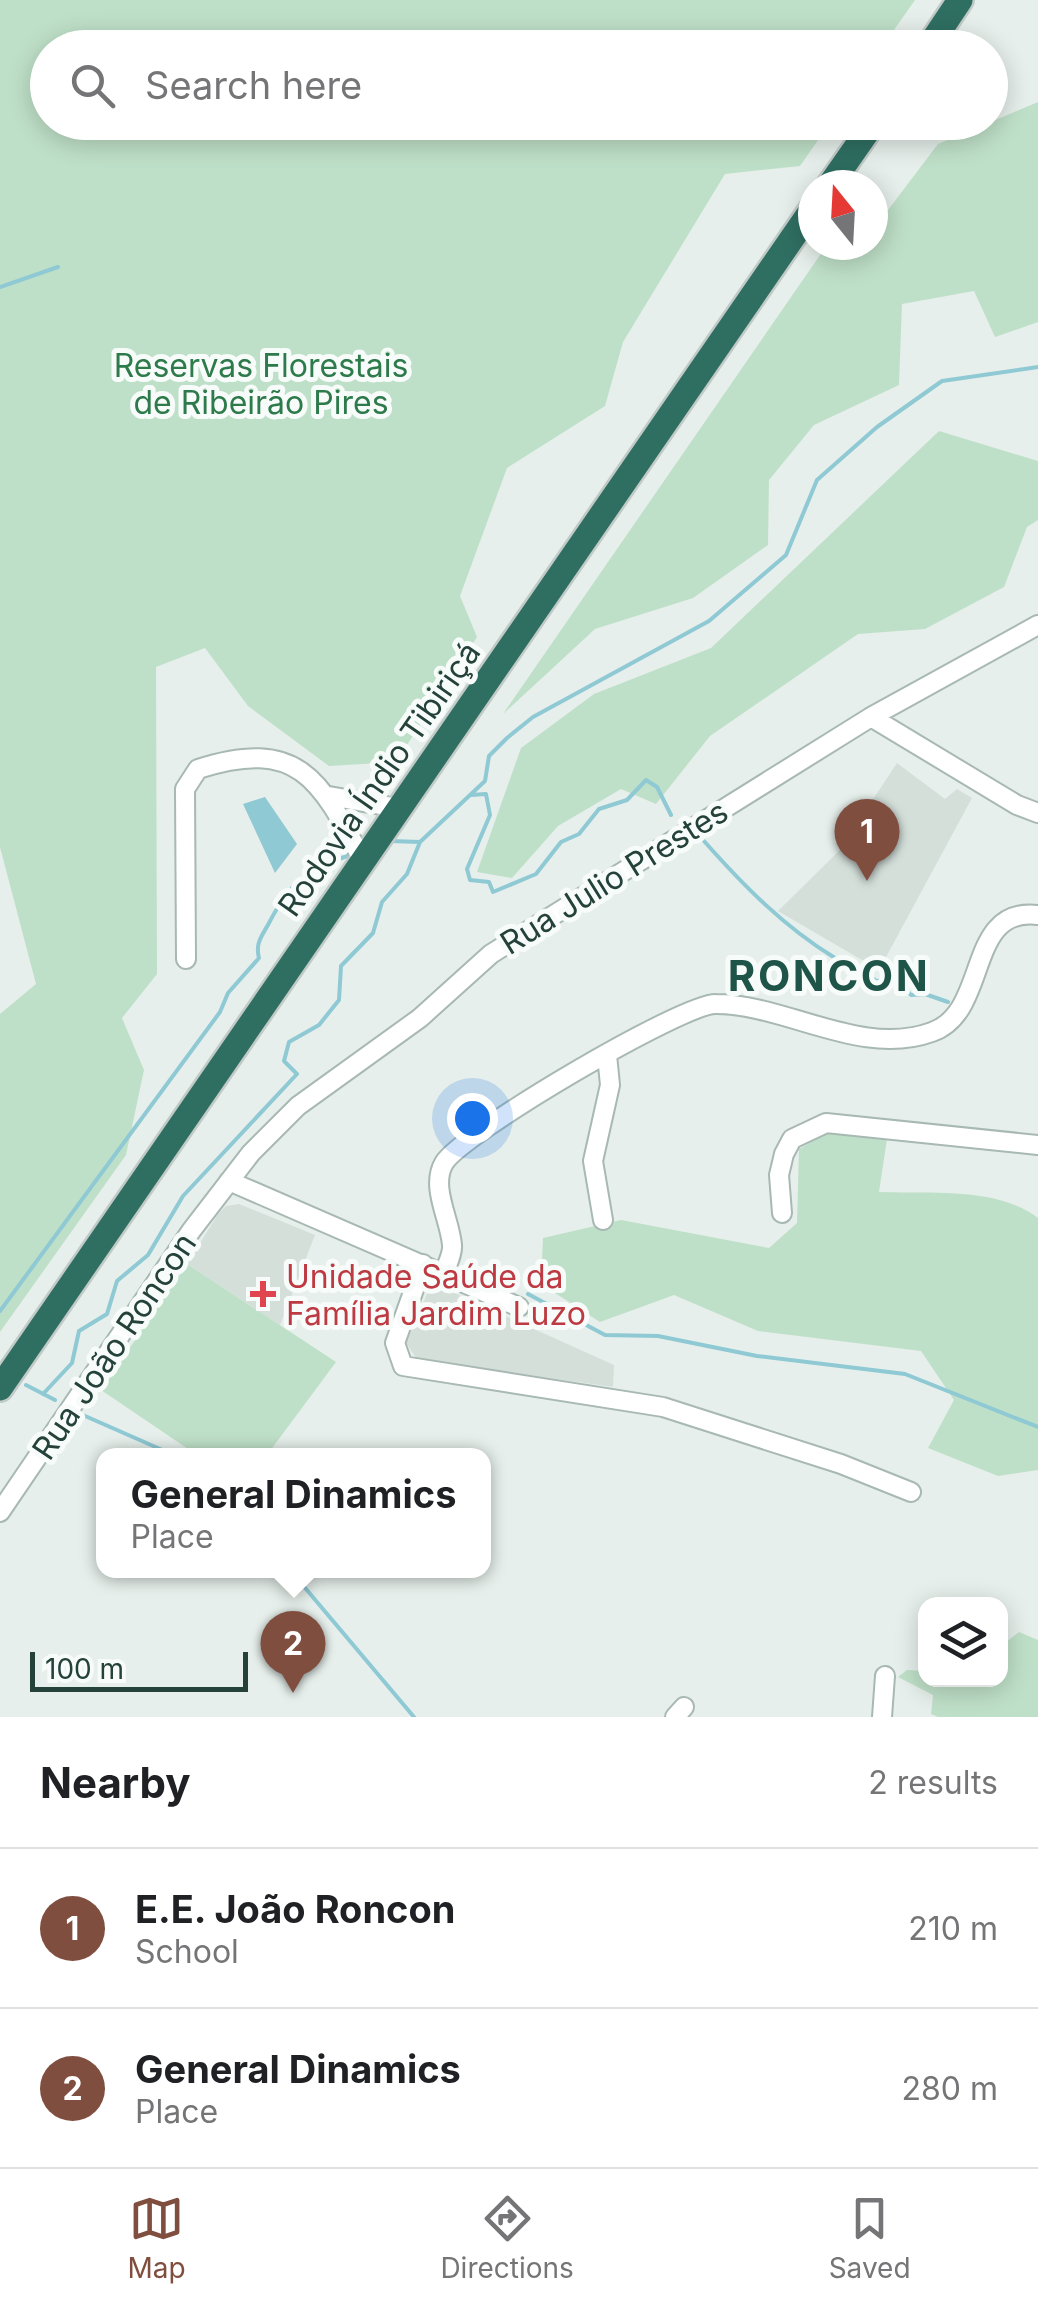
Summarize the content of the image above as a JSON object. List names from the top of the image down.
{
  "streets": {
    "highway": ["Rodovia Índio Tibiriçá"],
    "street": ["Rua Julio Prestes", "Rua João Roncon"]
  },
  "crossings": [
    ["Rua Julio Prestes", "Rua João Roncon"]
  ],
  "districts": ["RONCON"],
  "parks": ["Reservas Florestais de Ribeirão Pires"],
  "places": {
    "health": ["Unidade Saúde da Família Jardim Luzo"]
  },
  "scale_bar": "100 m",
  "north": "top",
  "page": {
    "search": "Search here",
    "pins": ["1", "2"],
    "popup": ["General Dinamics", "Place"],
    "scale": "100 m",
    "heading": ["Nearby", "2 results"],
    "list": [
      {
        "mark": "1",
        "name": "E.E. João Roncon",
        "note": "School",
        "value": "210 m"
      },
      {
        "mark": "2",
        "name": "General Dinamics",
        "note": "Place",
        "value": "280 m"
      }
    ],
    "nav": ["Map", "Directions", "Saved"]
  }
}
